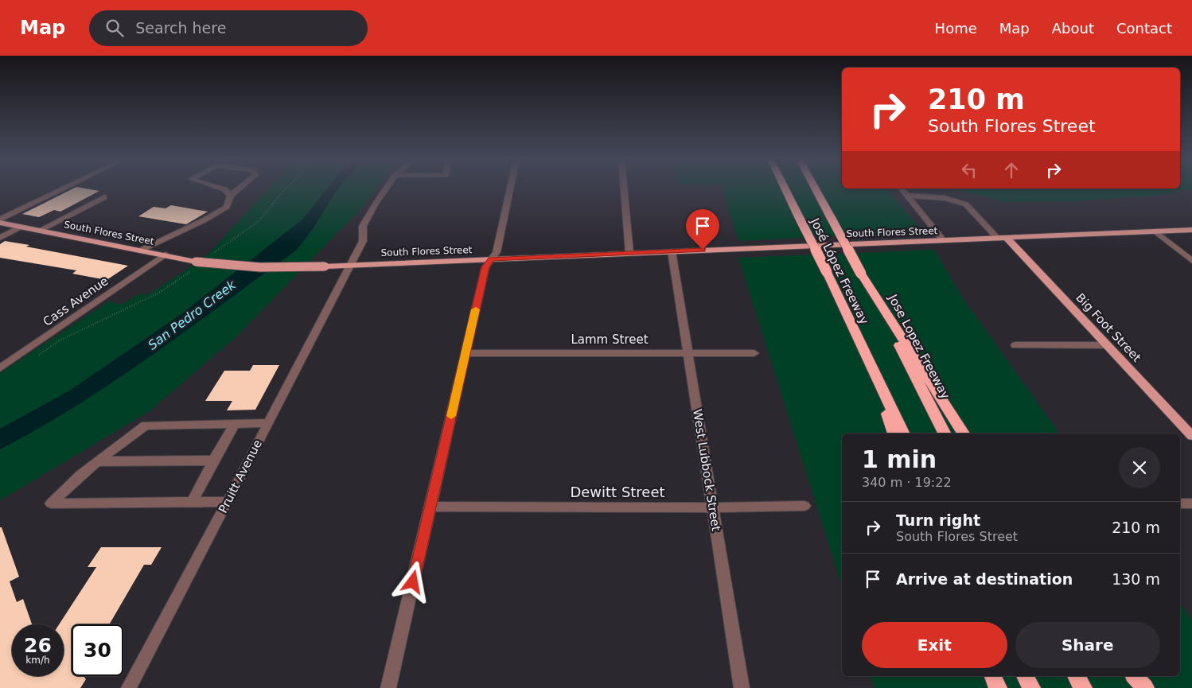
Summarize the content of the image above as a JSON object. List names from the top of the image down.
{
  "streets": {
    "highway": ["José López Freeway", "Jose Lopez Freeway"],
    "main road": ["South Flores Street", "Big Foot Street"],
    "street": [
      "Cass Avenue",
      "Lamm Street",
      "West Lubbock Street",
      "Pruitt Avenue",
      "Dewitt Street"
    ]
  },
  "crossings": [
    ["South Flores Street", "Cass Avenue"],
    ["South Flores Street", "Big Foot Street"],
    ["South Flores Street", "West Lubbock Street"],
    ["South Flores Street", "Pruitt Avenue"],
    ["José López Freeway", "Jose Lopez Freeway"],
    ["Lamm Street", "West Lubbock Street"],
    ["West Lubbock Street", "Dewitt Street"]
  ],
  "water": ["San Pedro Creek"],
  "page": {
    "header": "Map",
    "search": "Search here",
    "nav": [
      "Home",
      "Map",
      "About",
      "Contact"
    ],
    "turn": ["210 m", "South Flores Street"],
    "heading": ["1 min", "340 m · 19:22"],
    "list": [
      {
        "name": "Turn right",
        "note": "South Flores Street",
        "value": "210 m"
      },
      {
        "name": "Arrive at destination",
        "value": "130 m"
      }
    ],
    "buttons": ["Exit", "Share"],
    "speed": "26 km/h",
    "limit": "30"
  }
}
